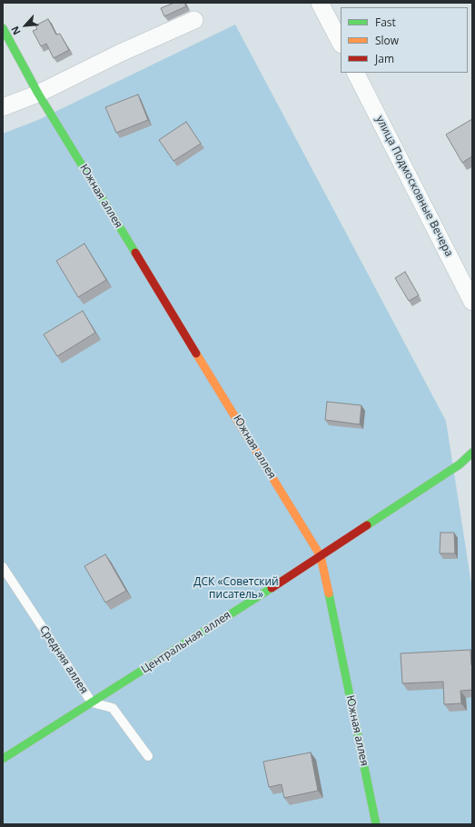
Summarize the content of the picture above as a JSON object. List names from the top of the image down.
{
  "streets": {
    "street": ["улица Подмосковные Вечера", "Южная аллея", "Центральная аллея"],
    "lane": ["Средняя аллея"]
  },
  "crossings": [
    ["Южная аллея", "Центральная аллея"],
    ["Центральная аллея", "Средняя аллея"]
  ],
  "parks": ["ДСК «Советский писатель»"],
  "legend": ["Fast", "Slow", "Jam"],
  "north": "bottom left"
}
